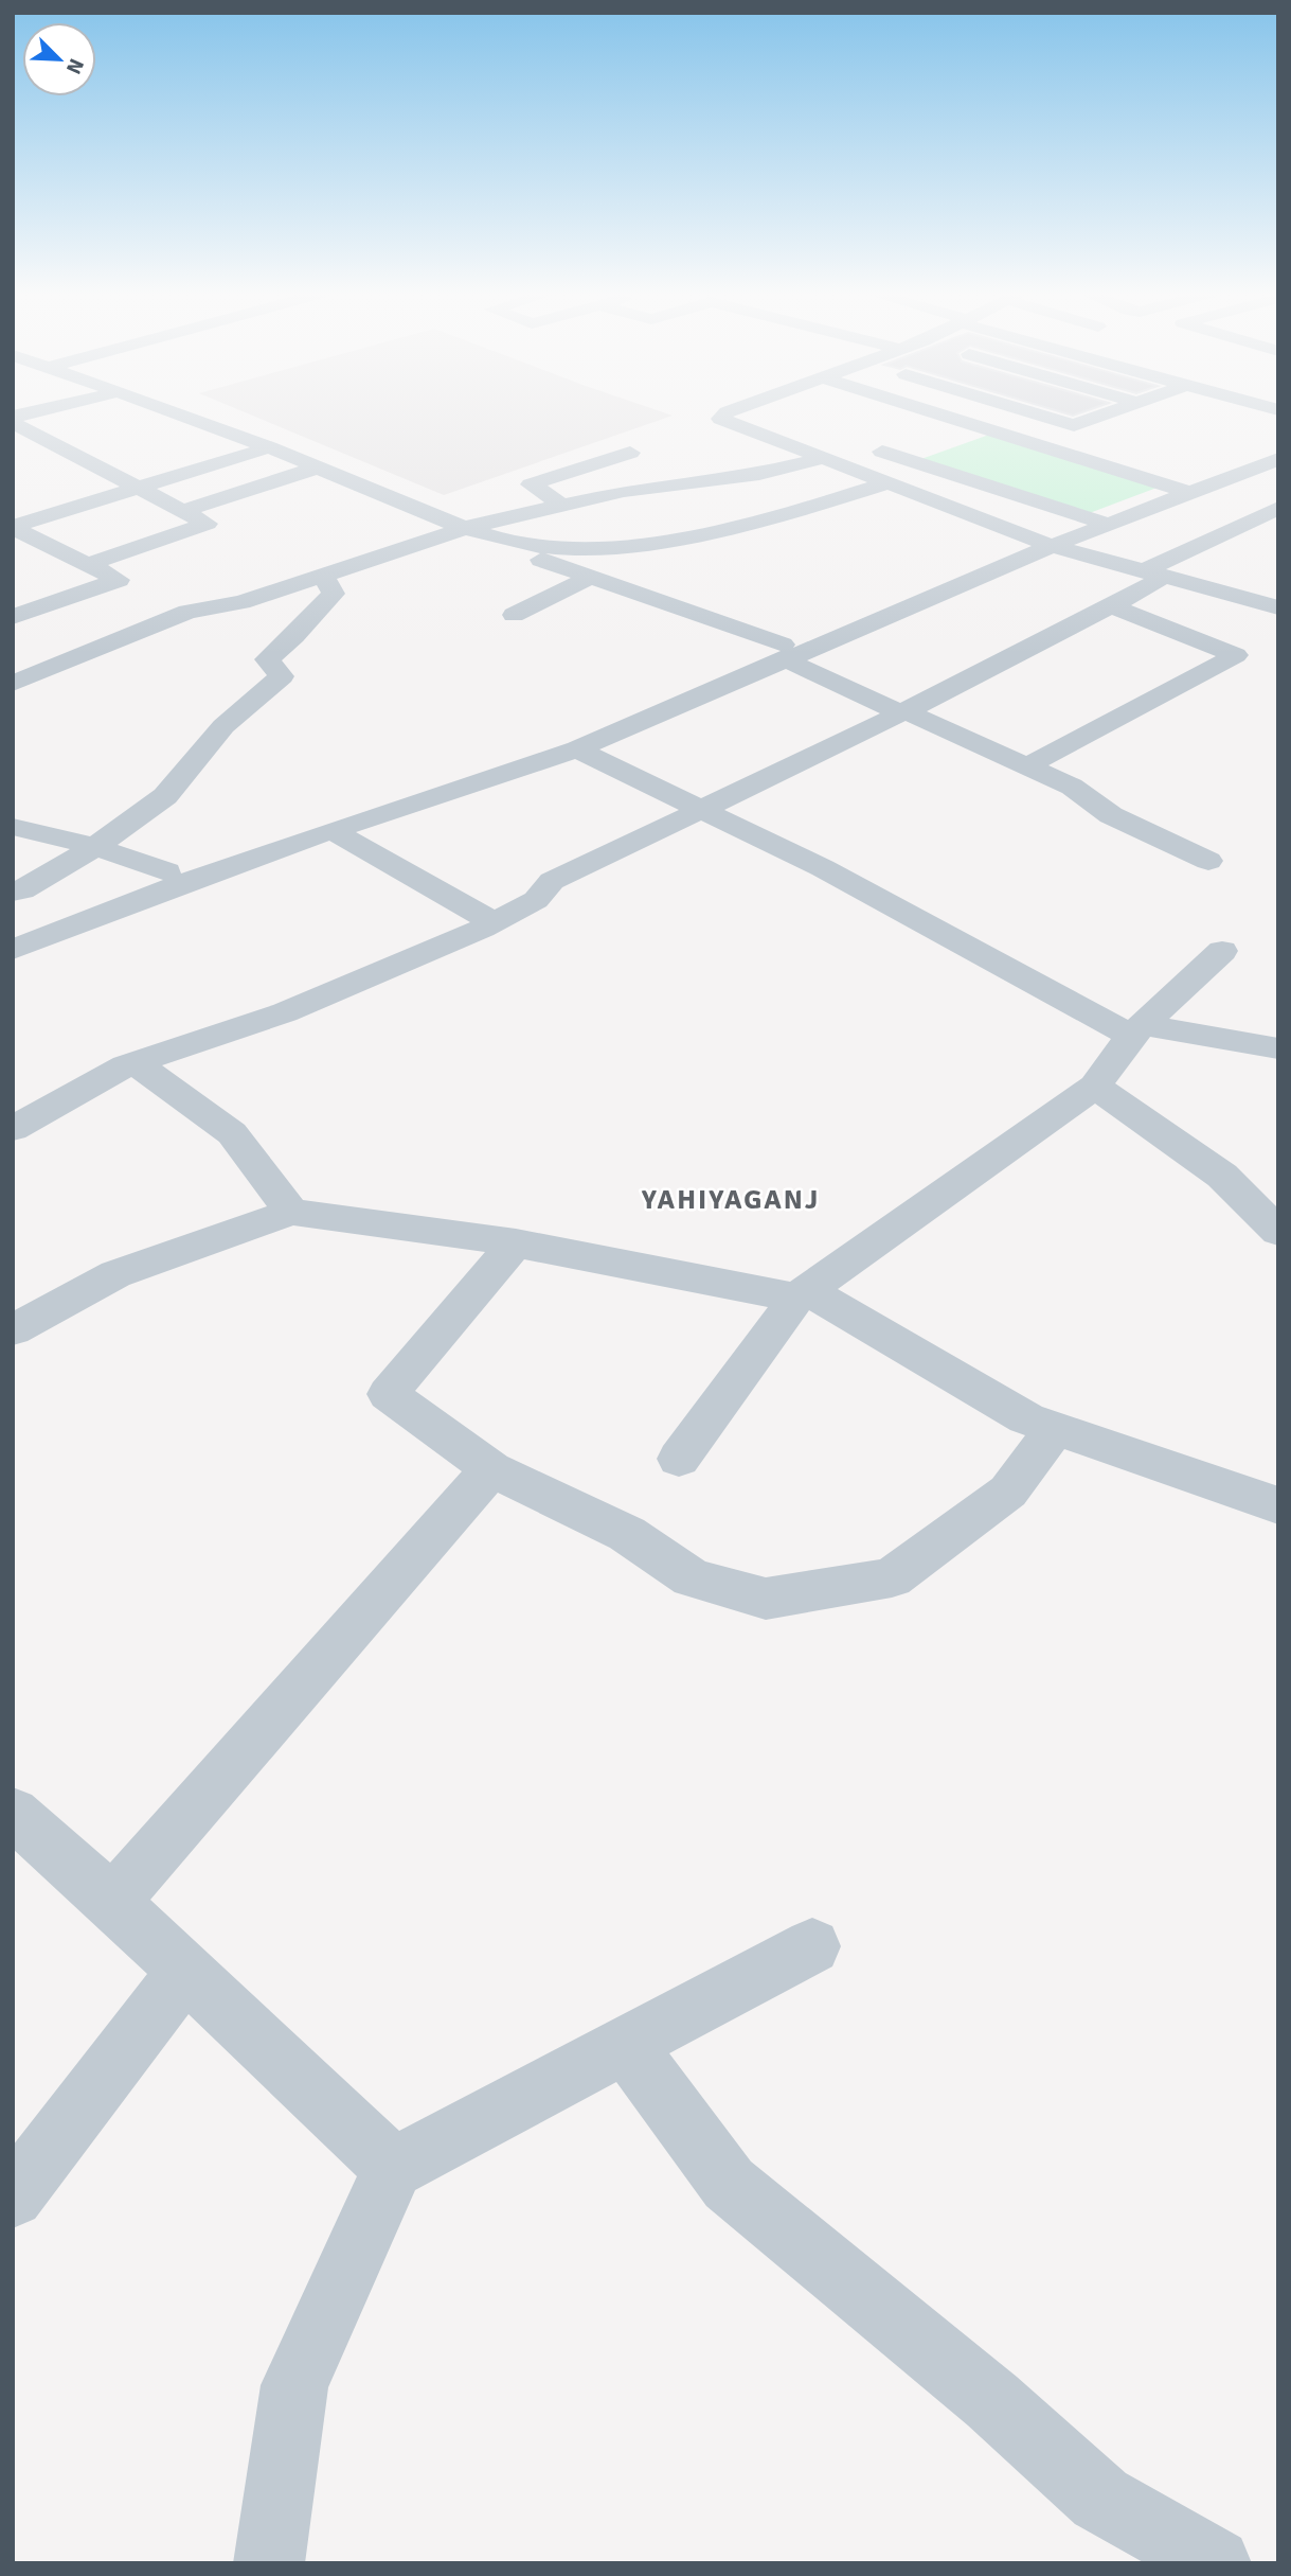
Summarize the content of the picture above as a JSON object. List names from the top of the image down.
{
  "districts": ["YAHIYAGANJ"],
  "north": "bottom right"
}
